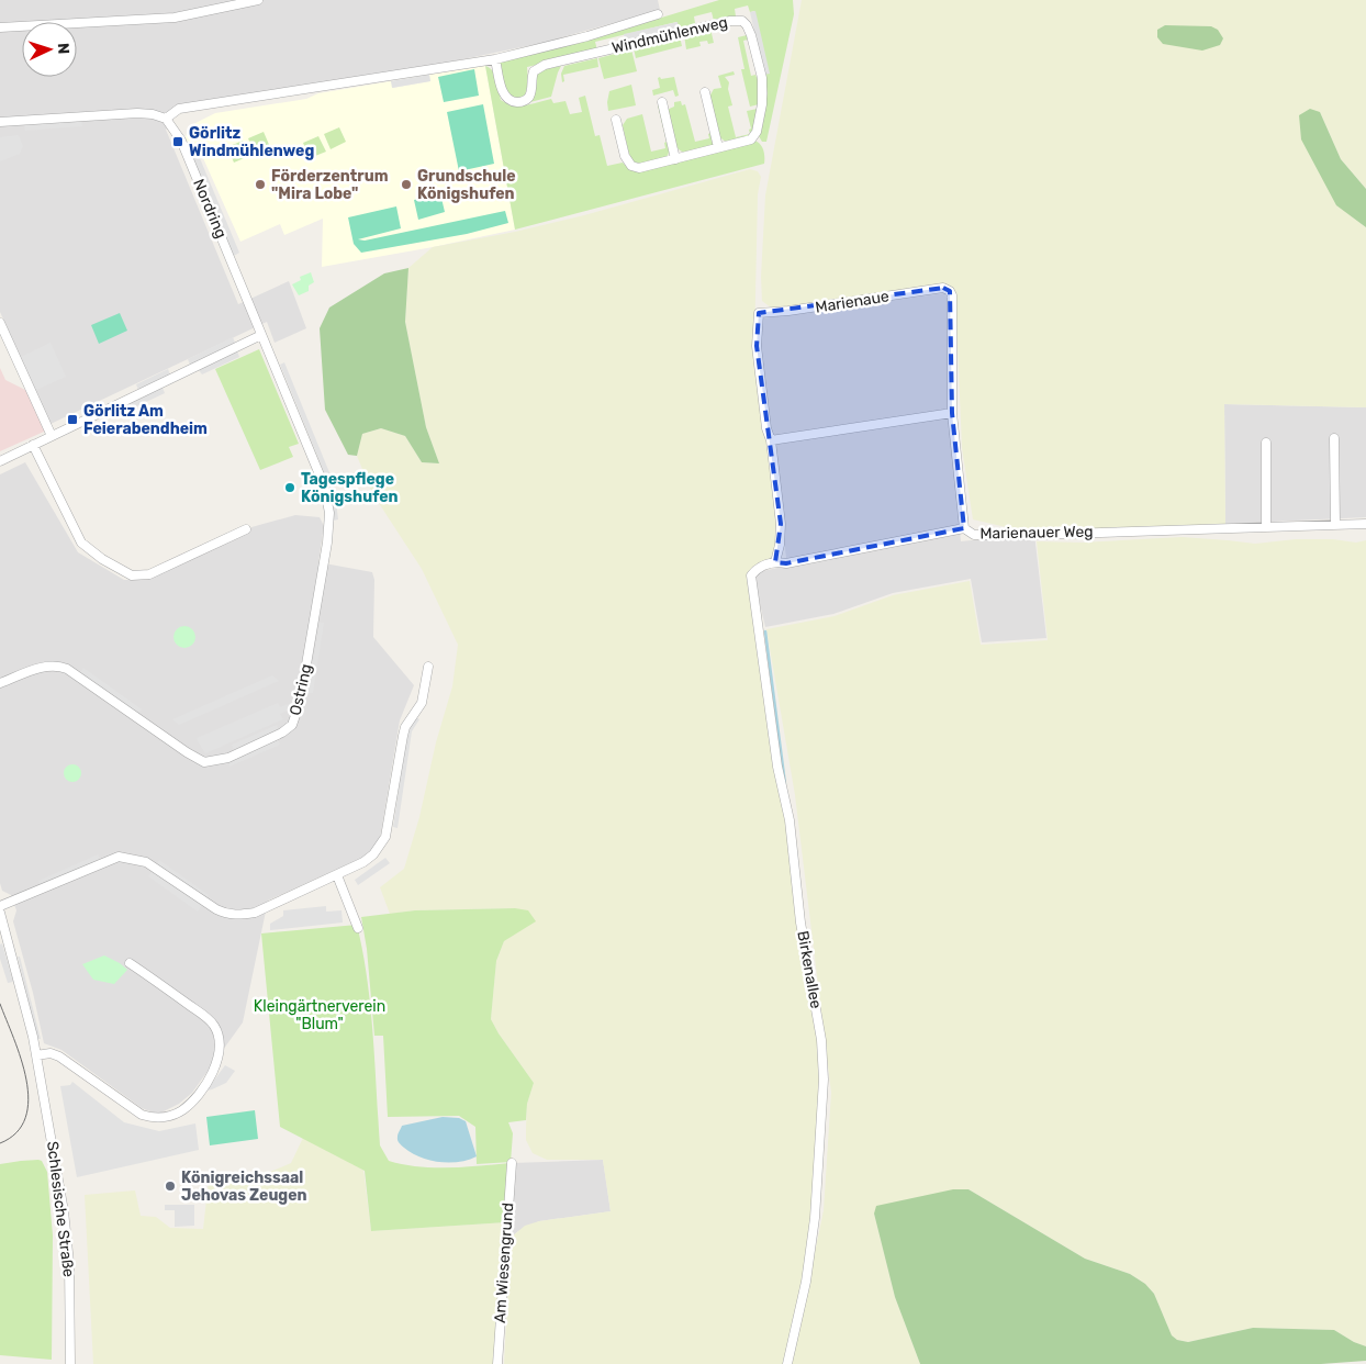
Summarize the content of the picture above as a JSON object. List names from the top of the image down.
{
  "streets": {
    "street": [
      "Windmühlenweg",
      "Nordring",
      "Marienaue",
      "Marienauer Weg",
      "Ostring",
      "Birkenallee",
      "Schlesische Straße",
      "Am Wiesengrund"
    ]
  },
  "crossings": [
    ["Windmühlenweg", "Nordring"],
    ["Nordring", "Ostring"],
    ["Marienaue", "Marienauer Weg"],
    ["Marienauer Weg", "Birkenallee"]
  ],
  "parks": ["Kleingärtnerverein \"Blum\""],
  "places": {
    "transit": ["Görlitz Windmühlenweg", "Görlitz Am Feierabendheim"],
    "other": [
      "Förderzentrum \"Mira Lobe\"",
      "Grundschule Königshufen",
      "Tagespflege Königshufen",
      "Königreichssaal Jehovas Zeugen"
    ]
  },
  "north": "right"
}
